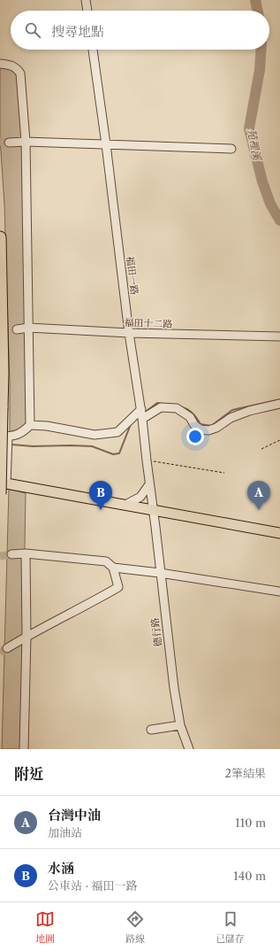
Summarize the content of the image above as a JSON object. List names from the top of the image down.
{
  "streets": {
    "street": ["福田一路", "福田十二路", "德行路"]
  },
  "crossings": [
    ["福田一路", "福田十二路"],
    ["福田一路", "德行路"]
  ],
  "water": ["苑裡溪"],
  "page": {
    "search": "搜尋地點",
    "pins": ["A", "B"],
    "heading": ["附近", "2筆結果"],
    "list": [
      {
        "mark": "A",
        "name": "台灣中油",
        "note": "加油站",
        "value": "110 m"
      },
      {
        "mark": "B",
        "name": "水涵",
        "note": "公車站 · 福田一路",
        "value": "140 m"
      }
    ],
    "nav": ["地圖", "路線", "已儲存"]
  }
}
